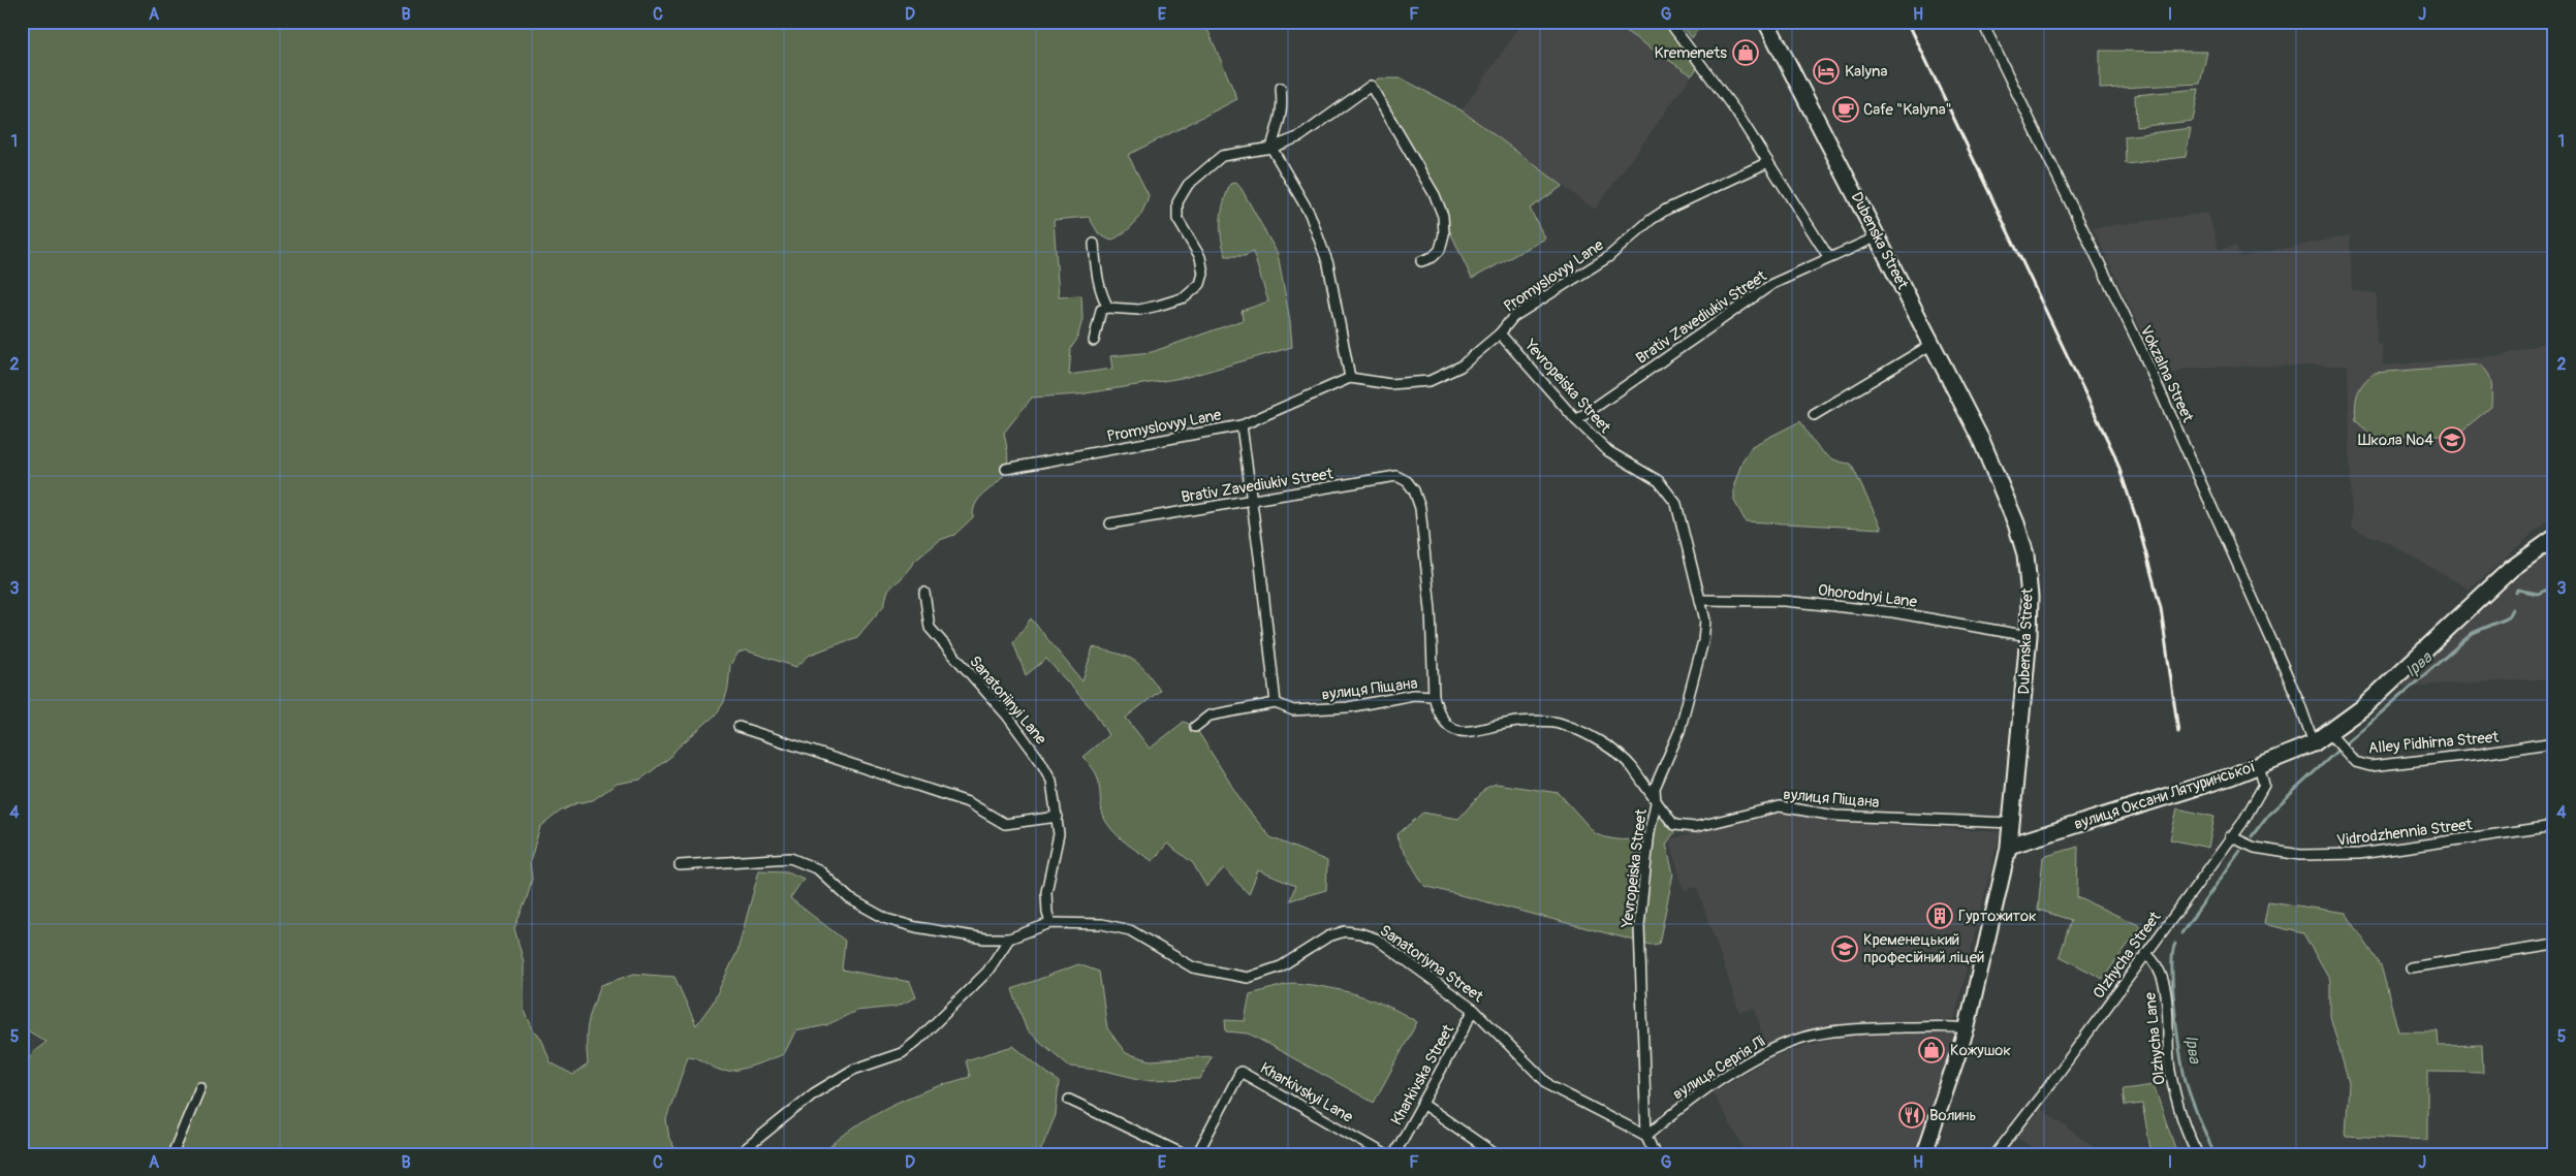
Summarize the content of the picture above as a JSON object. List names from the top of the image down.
{
  "streets": {
    "highway": ["Dubenska Street", "вулиця Оксани Лятуринської"],
    "street": [
      "Promyslovyy Lane",
      "Brativ Zavediukiv Street",
      "Vokzalna Street",
      "Yevropeiska Street",
      "Ohorodnyi Lane",
      "вулиця Піщана",
      "Sanatoriinyi Lane",
      "Alley Pidhirna Street",
      "Vidrodzhennia Street",
      "Olzhycha Street",
      "Sanatoriyna Street",
      "Olzhycha Lane",
      "вулиця Сергія Лі",
      "Kharkivska Street",
      "Kharkivskyi Lane"
    ]
  },
  "crossings": [
    ["Dubenska Street", "Brativ Zavediukiv Street"],
    ["Dubenska Street", "Ohorodnyi Lane"],
    ["Dubenska Street", "вулиця Піщана"],
    ["Dubenska Street", "вулиця Оксани Лятуринської"],
    ["Dubenska Street", "вулиця Сергія Лі"],
    ["Promyslovyy Lane", "Yevropeiska Street"],
    ["Brativ Zavediukiv Street", "Yevropeiska Street"],
    ["Brativ Zavediukiv Street", "вулиця Піщана"],
    ["Vokzalna Street", "вулиця Оксани Лятуринської"],
    ["Yevropeiska Street", "Ohorodnyi Lane"],
    ["Yevropeiska Street", "вулиця Піщана"],
    ["Yevropeiska Street", "Sanatoriyna Street"],
    ["Yevropeiska Street", "вулиця Сергія Лі"],
    ["Sanatoriinyi Lane", "Sanatoriyna Street"],
    ["Alley Pidhirna Street", "вулиця Оксани Лятуринської"],
    ["вулиця Оксани Лятуринської", "Olzhycha Street"],
    ["Vidrodzhennia Street", "Olzhycha Street"],
    ["Olzhycha Street", "Olzhycha Lane"],
    ["Sanatoriyna Street", "вулиця Сергія Лі"],
    ["Sanatoriyna Street", "Kharkivska Street"]
  ],
  "water": ["Ірва"],
  "places": {
    "shop": ["Kremenets", "Кожушок"],
    "hotel": ["Kalyna"],
    "cafe": ["Cafe \"Kalyna\""],
    "school or university": ["Школа №4", "Кременецький професійний ліцей"],
    "building": ["Гуртожиток"],
    "restaurant": ["Волинь"]
  },
  "grid": {
    "columns": [
      "A",
      "B",
      "C",
      "D",
      "E",
      "F",
      "G",
      "H",
      "I",
      "J"
    ],
    "rows": [
      "1",
      "2",
      "3",
      "4",
      "5"
    ]
  }
}
